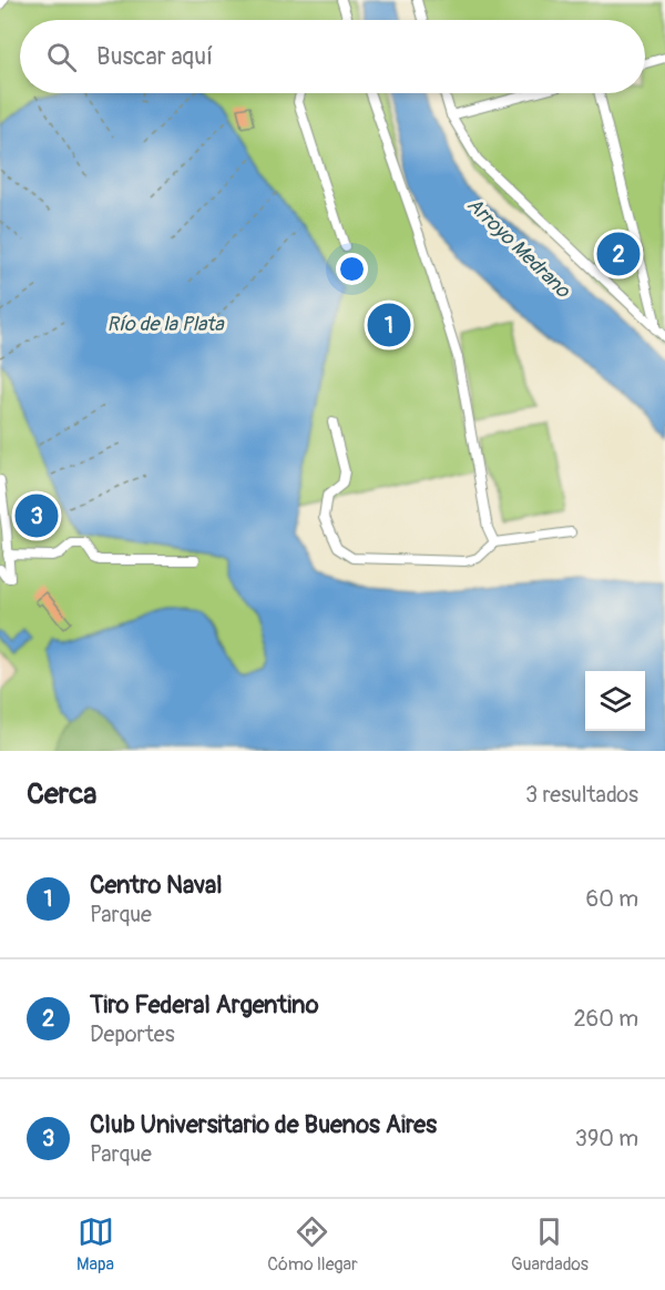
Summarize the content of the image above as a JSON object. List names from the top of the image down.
{
  "water": ["Arroyo Medrano", "Río de la Plata"],
  "page": {
    "search": "Buscar aquí",
    "pins": ["2", "1", "3"],
    "heading": ["Cerca", "3 resultados"],
    "list": [
      {
        "mark": "1",
        "name": "Centro Naval",
        "note": "Parque",
        "value": "60 m"
      },
      {
        "mark": "2",
        "name": "Tiro Federal Argentino",
        "note": "Deportes",
        "value": "260 m"
      },
      {
        "mark": "3",
        "name": "Club Universitario de Buenos Aires",
        "note": "Parque",
        "value": "390 m"
      }
    ],
    "nav": ["Mapa", "Cómo llegar", "Guardados"]
  }
}
